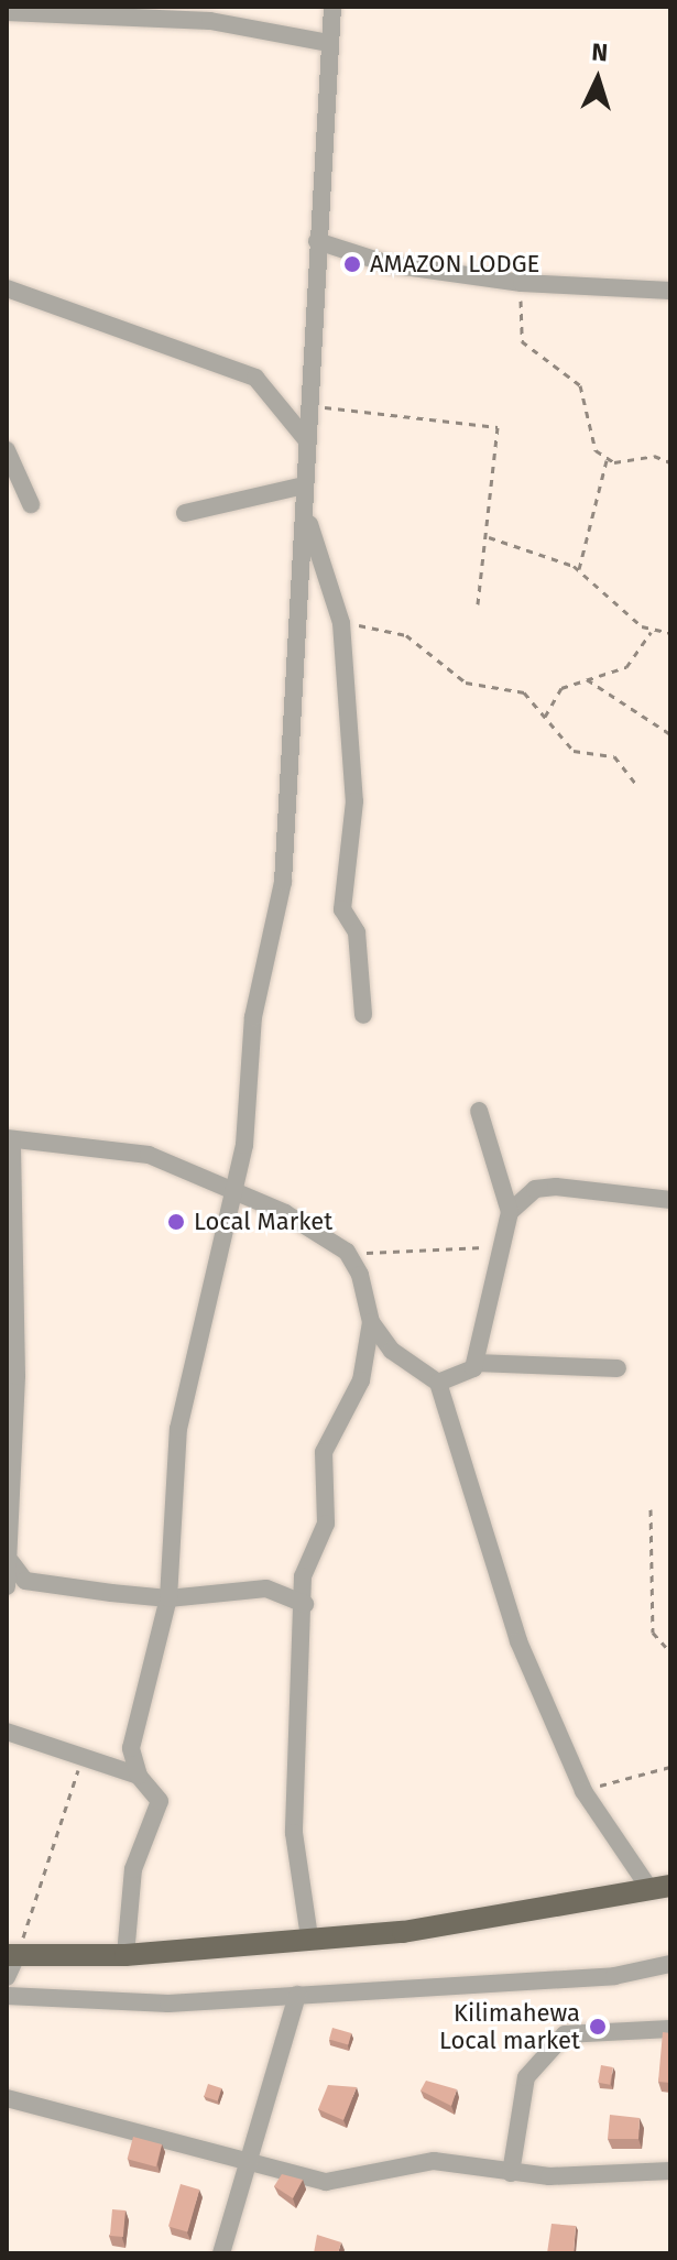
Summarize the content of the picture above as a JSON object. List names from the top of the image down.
{
  "places": ["AMAZON LODGE", "Local Market", "Kilimahewa Local market"],
  "north": "top"
}
